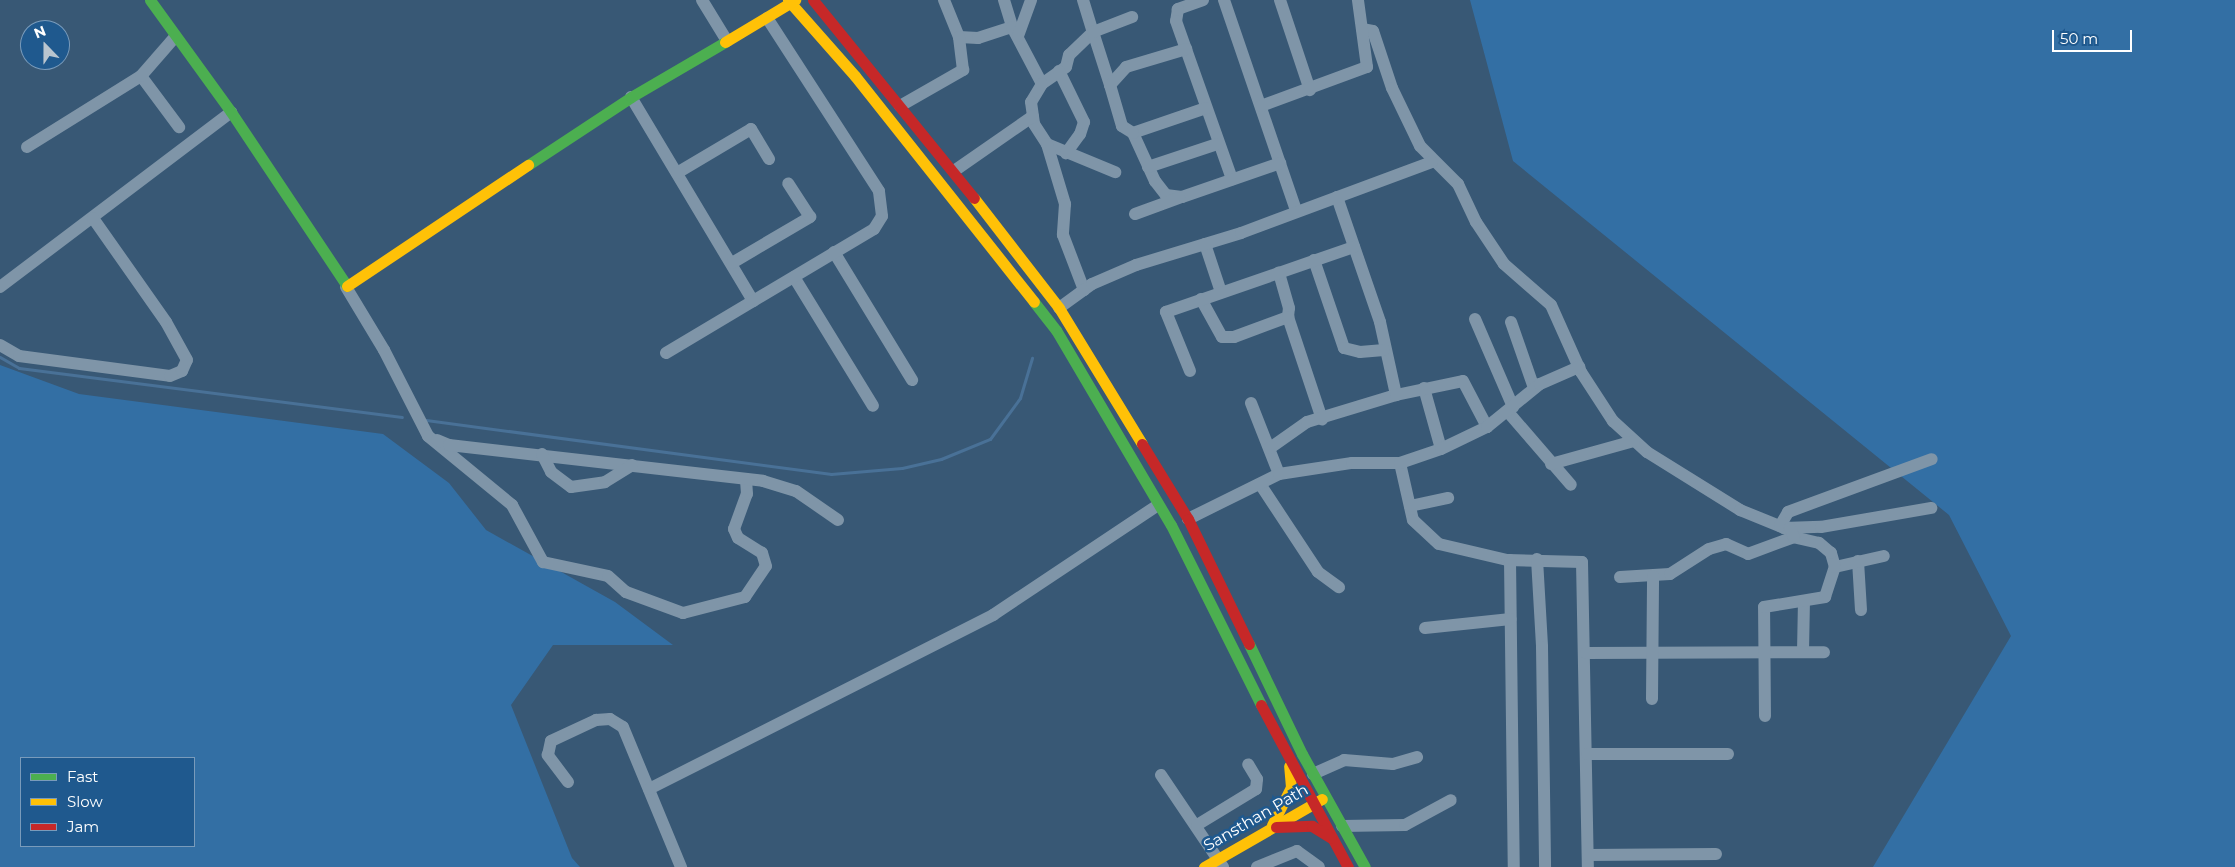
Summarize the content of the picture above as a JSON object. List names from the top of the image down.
{
  "streets": {
    "main road": ["Sansthan Path"]
  },
  "legend": ["Fast", "Slow", "Jam"],
  "scale_bar": "50 m",
  "north": "top"
}
